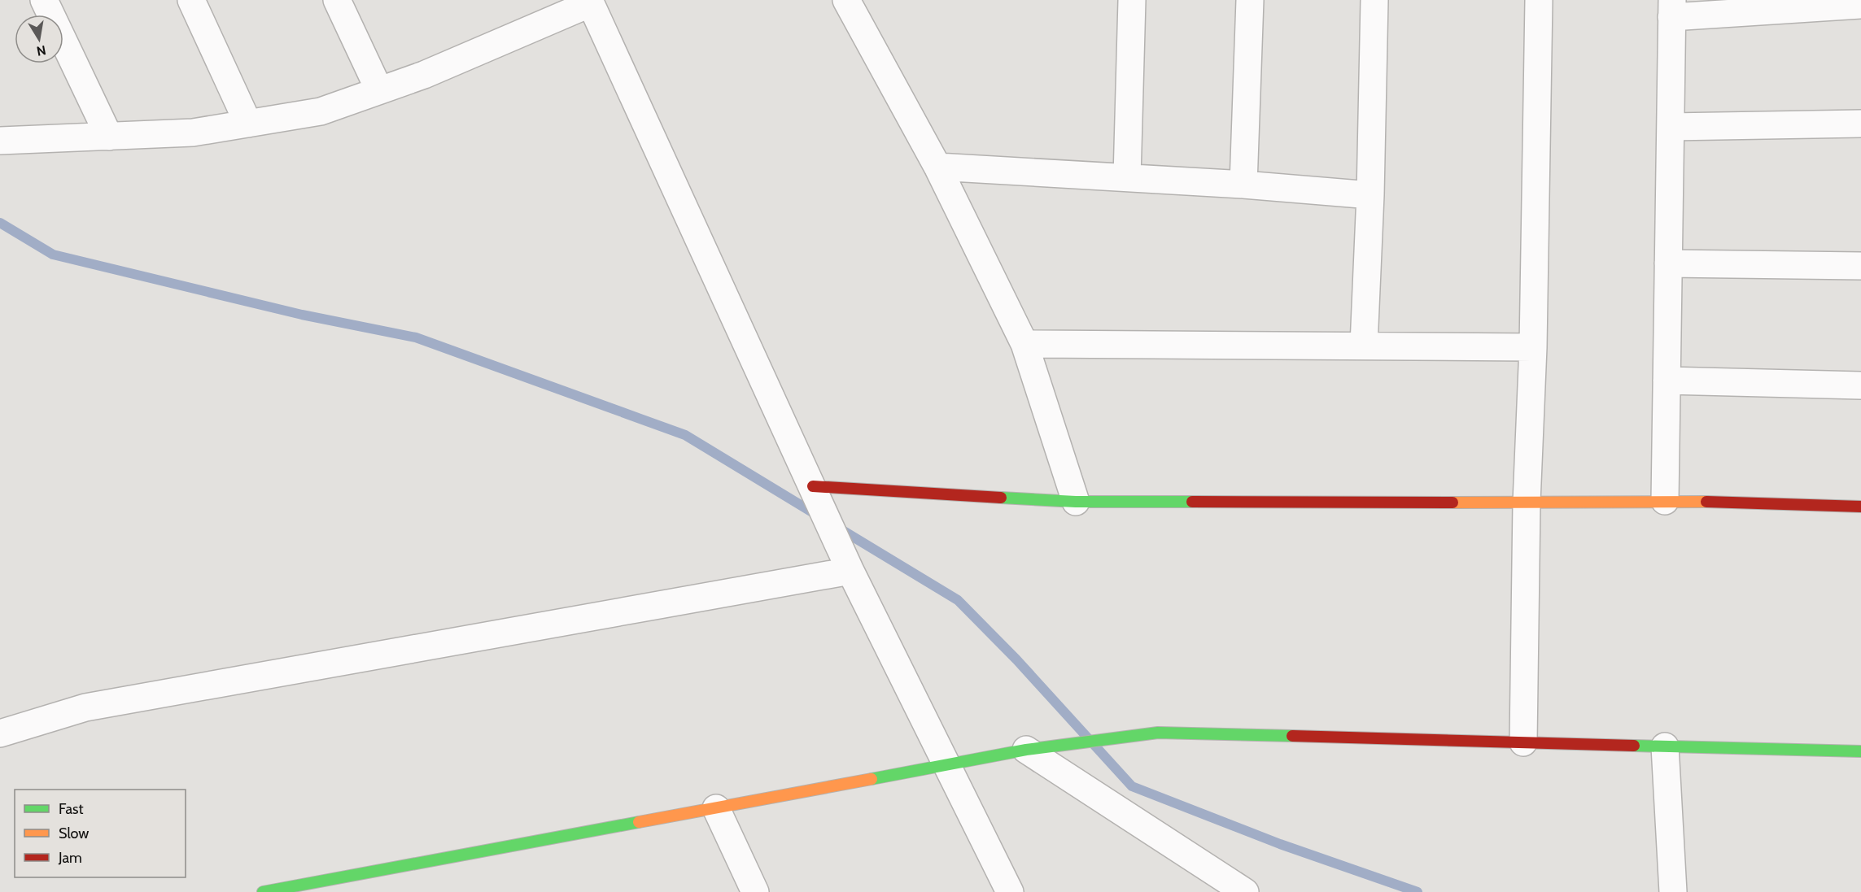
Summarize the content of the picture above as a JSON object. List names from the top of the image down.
{
  "legend": ["Fast", "Slow", "Jam"],
  "north": "bottom"
}
